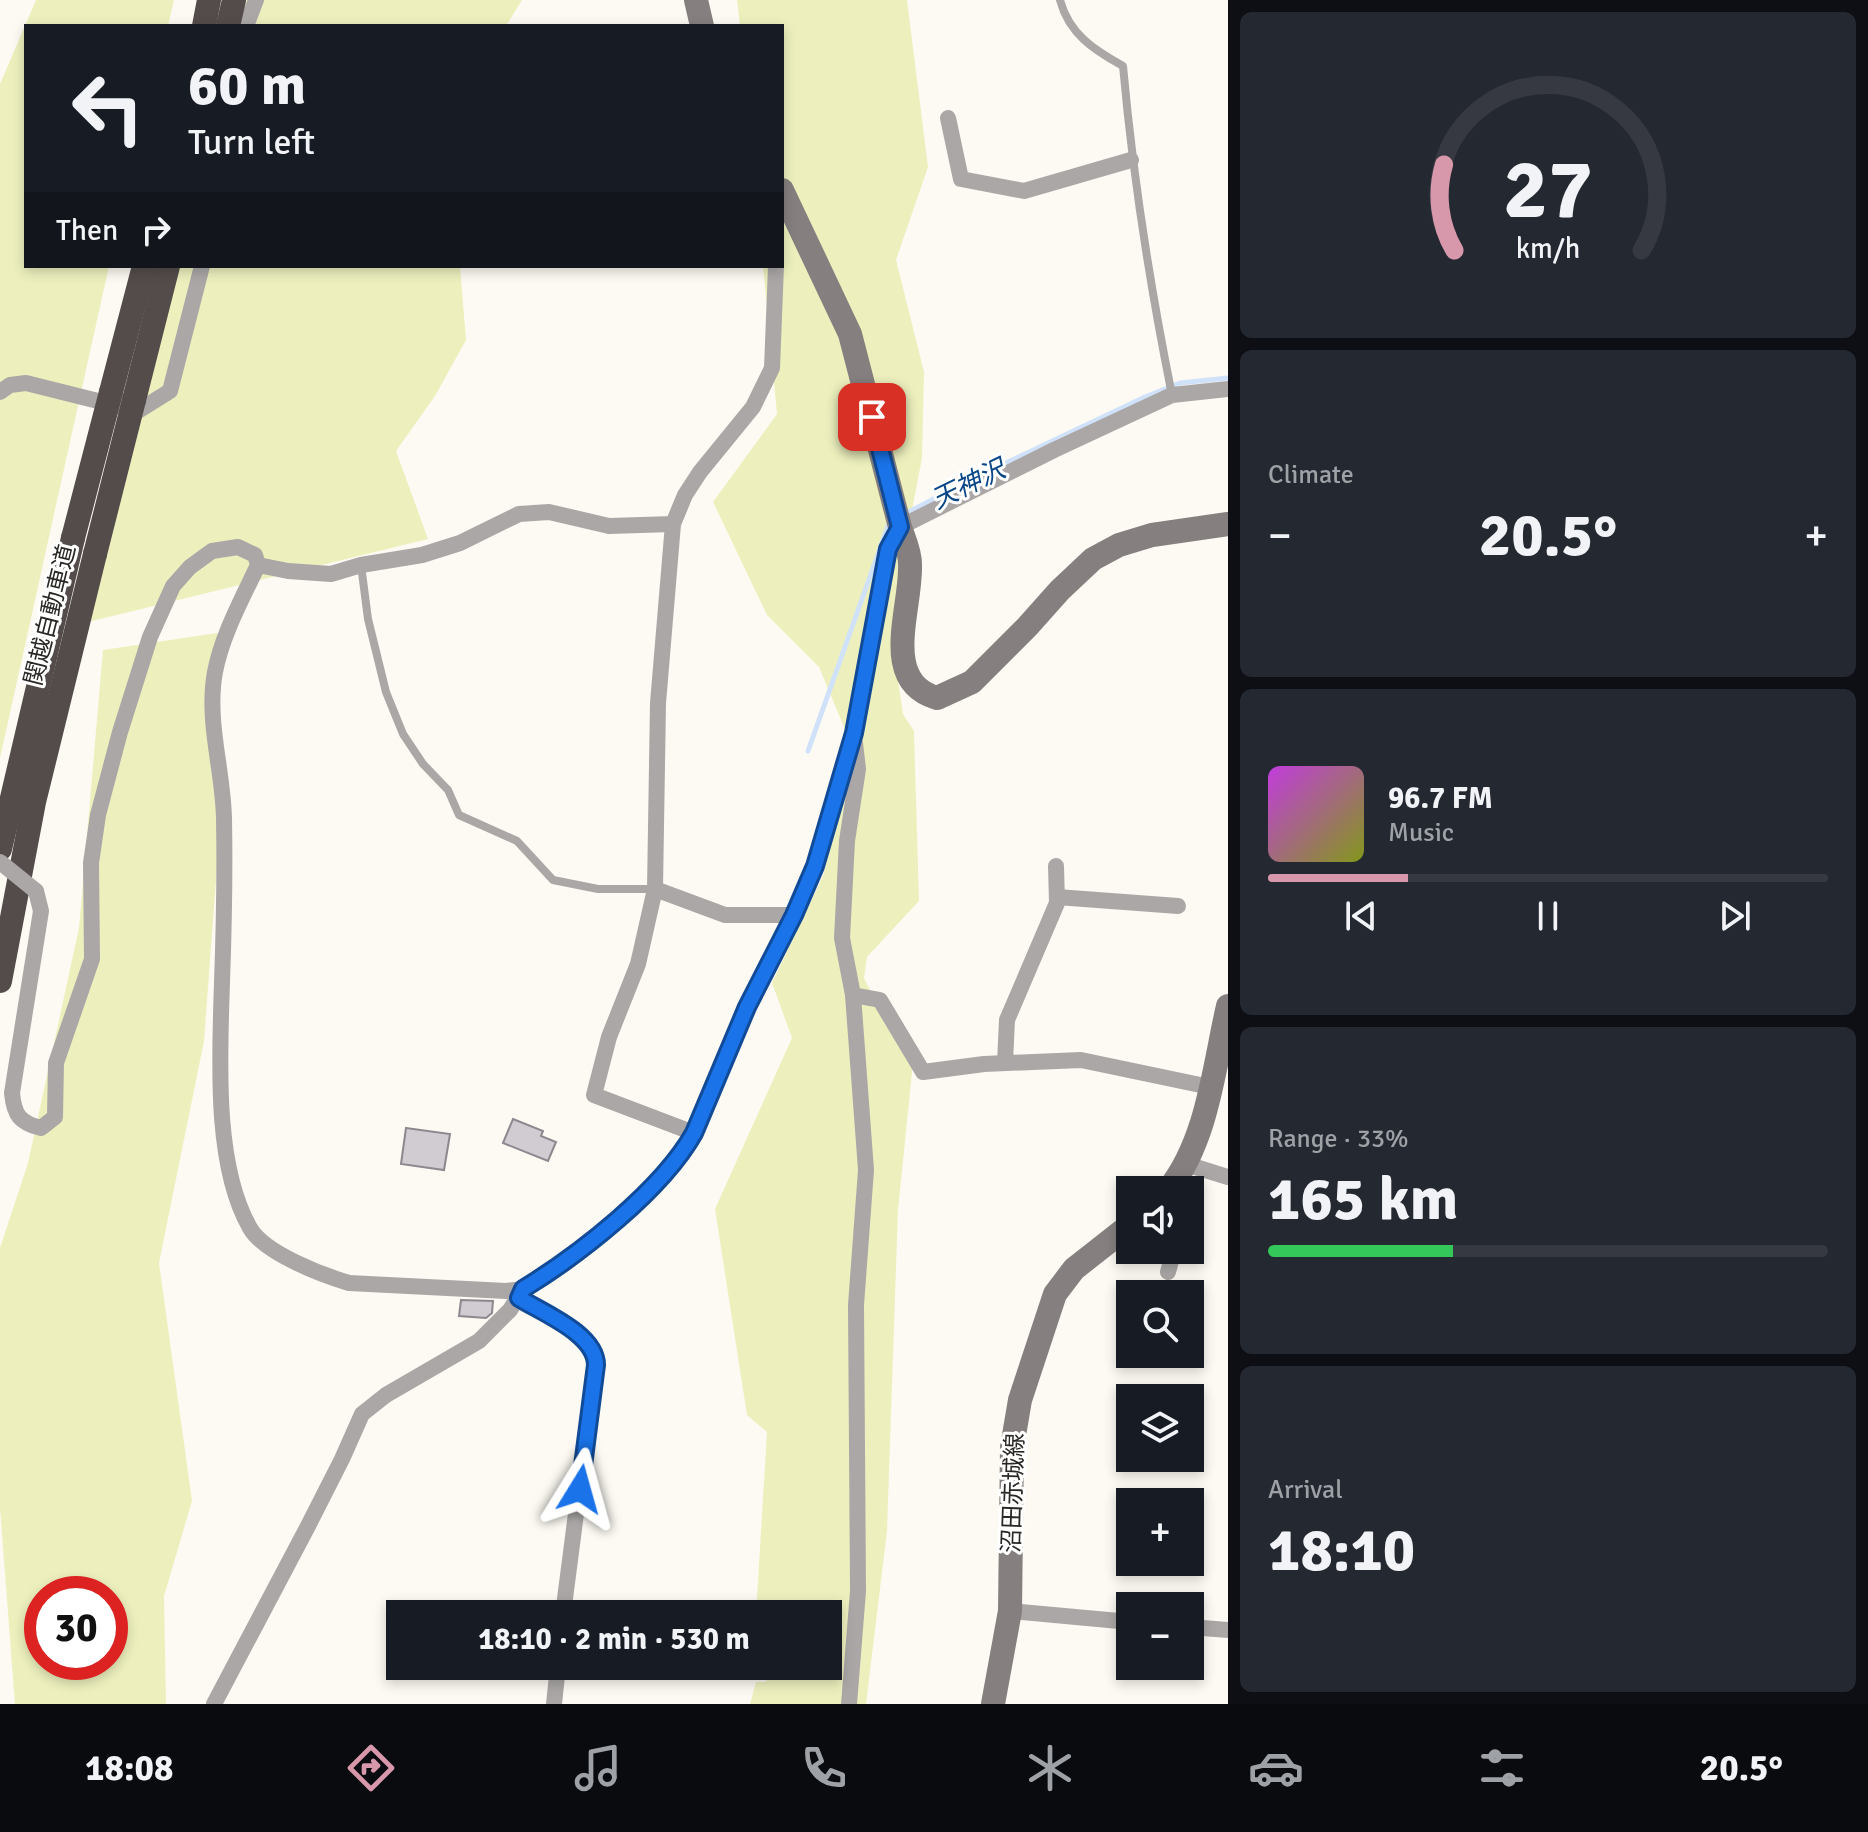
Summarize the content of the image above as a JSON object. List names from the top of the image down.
{
  "streets": {
    "highway": ["関越自動車道"],
    "street": ["沼田赤城線"]
  },
  "water": ["天神沢"],
  "page": {
    "turn": ["60 m", "Turn left"],
    "then": "Then",
    "tile": [
      "Climate",
      ["Range · 33%", "165 km"],
      ["Arrival", "18:10"]
    ],
    "heat": ["−", "20.5°", "+"],
    "song": ["96.7 FM", "Music"],
    "map_buttons": ["+", "−"],
    "limit": "30",
    "trip": "18:10 · 2 min · 530 m",
    "tabs": ["18:08", "20.5°"],
    "gauge": ["27", "km/h"]
  }
}
